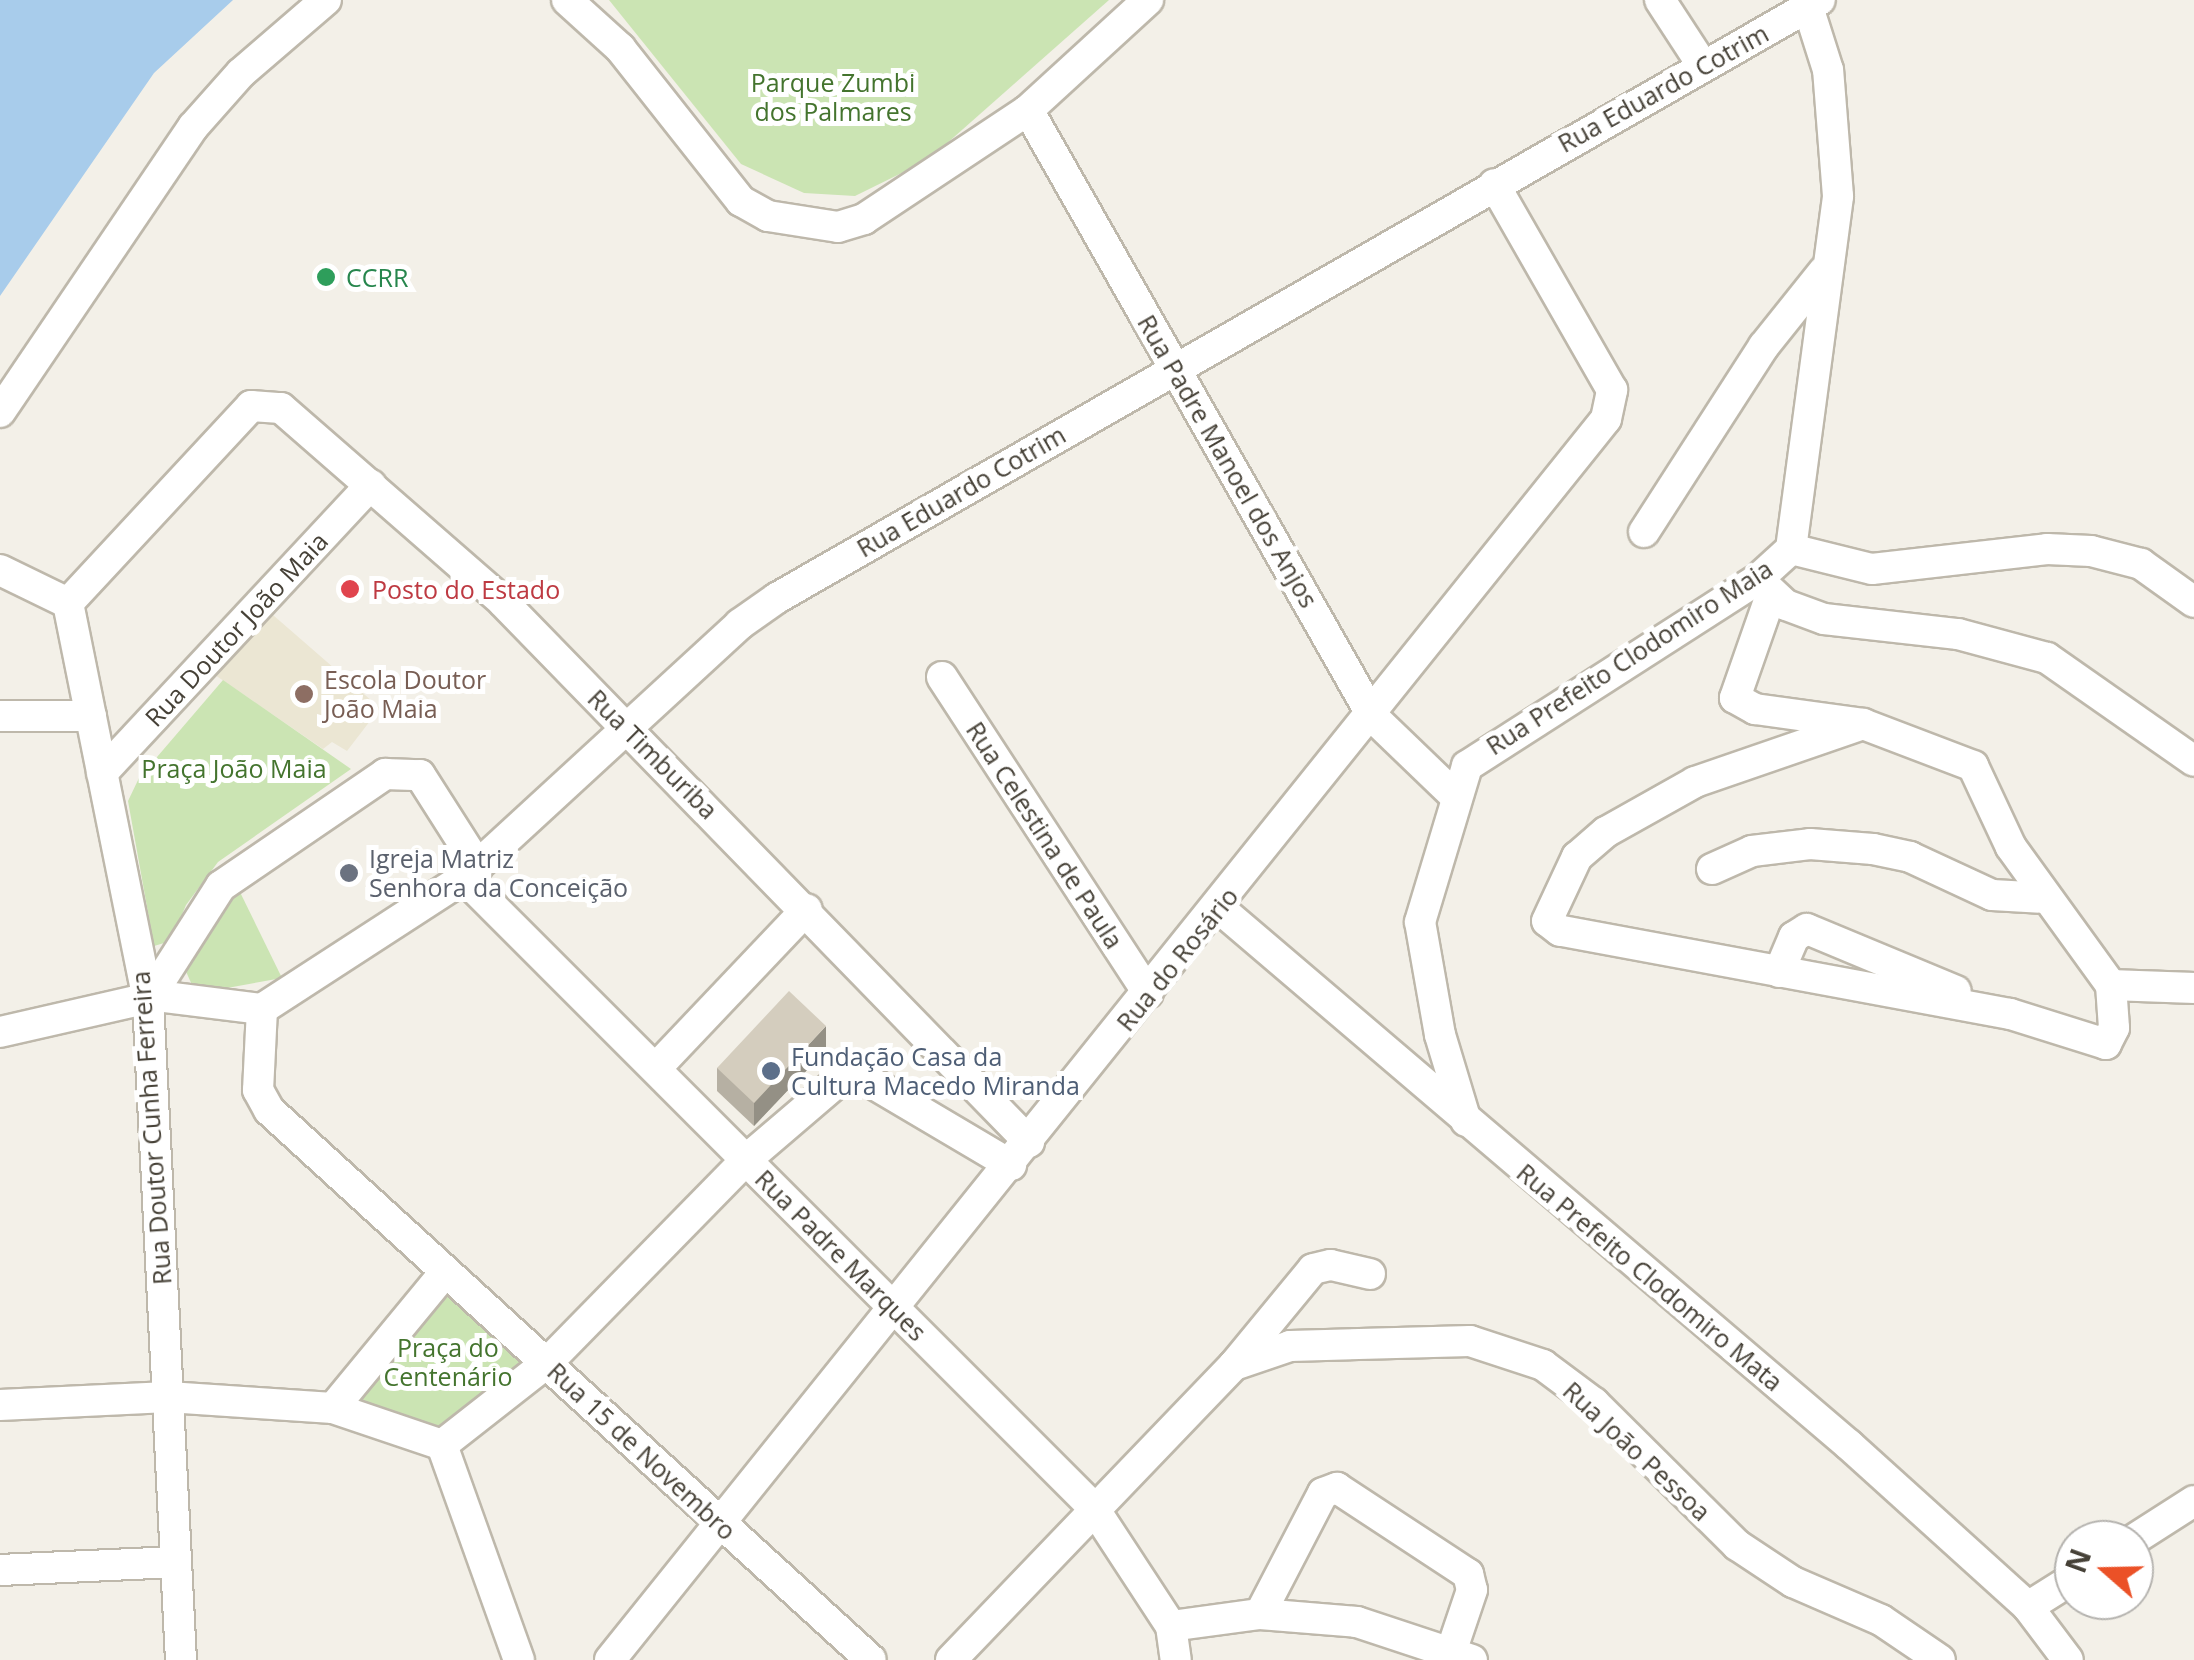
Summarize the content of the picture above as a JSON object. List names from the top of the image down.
{
  "streets": {
    "street": [
      "Rua Eduardo Cotrim",
      "Rua Padre Manoel dos Anjos",
      "Rua Doutor João Maia",
      "Rua Prefeito Clodomiro Maia",
      "Rua Timburiba",
      "Rua Celestina de Paula",
      "Rua do Rosário",
      "Rua Doutor Cunha Ferreira",
      "Rua Padre Marques",
      "Rua Prefeito Clodomiro Mata",
      "Rua 15 de Novembro",
      "Rua João Pessoa"
    ]
  },
  "crossings": [
    ["Rua Eduardo Cotrim", "Rua Padre Manoel dos Anjos"],
    ["Rua Eduardo Cotrim", "Rua Prefeito Clodomiro Maia"],
    ["Rua Eduardo Cotrim", "Rua Timburiba"],
    ["Rua Eduardo Cotrim", "Rua do Rosário"],
    ["Rua Eduardo Cotrim", "Rua Padre Marques"],
    ["Rua Eduardo Cotrim", "Rua 15 de Novembro"],
    ["Rua Padre Manoel dos Anjos", "Rua Prefeito Clodomiro Maia"],
    ["Rua Padre Manoel dos Anjos", "Rua do Rosário"],
    ["Rua Doutor João Maia", "Rua Timburiba"],
    ["Rua Doutor João Maia", "Rua Doutor Cunha Ferreira"],
    ["Rua Prefeito Clodomiro Maia", "Rua Prefeito Clodomiro Mata"],
    ["Rua Timburiba", "Rua do Rosário"],
    ["Rua Timburiba", "Rua Doutor Cunha Ferreira"],
    ["Rua Celestina de Paula", "Rua do Rosário"],
    ["Rua do Rosário", "Rua Padre Marques"],
    ["Rua do Rosário", "Rua Prefeito Clodomiro Mata"],
    ["Rua do Rosário", "Rua 15 de Novembro"],
    ["Rua Doutor Cunha Ferreira", "Rua Padre Marques"],
    ["Rua Padre Marques", "Rua João Pessoa"]
  ],
  "parks": ["Parque Zumbi dos Palmares", "Praça João Maia", "Praça do Centenário"],
  "places": [
    "CCRR",
    "Posto do Estado",
    "Escola Doutor João Maia",
    "Igreja Matriz Senhora da Conceição",
    "Fundação Casa da Cultura Macedo Miranda"
  ],
  "north": "left"
}
